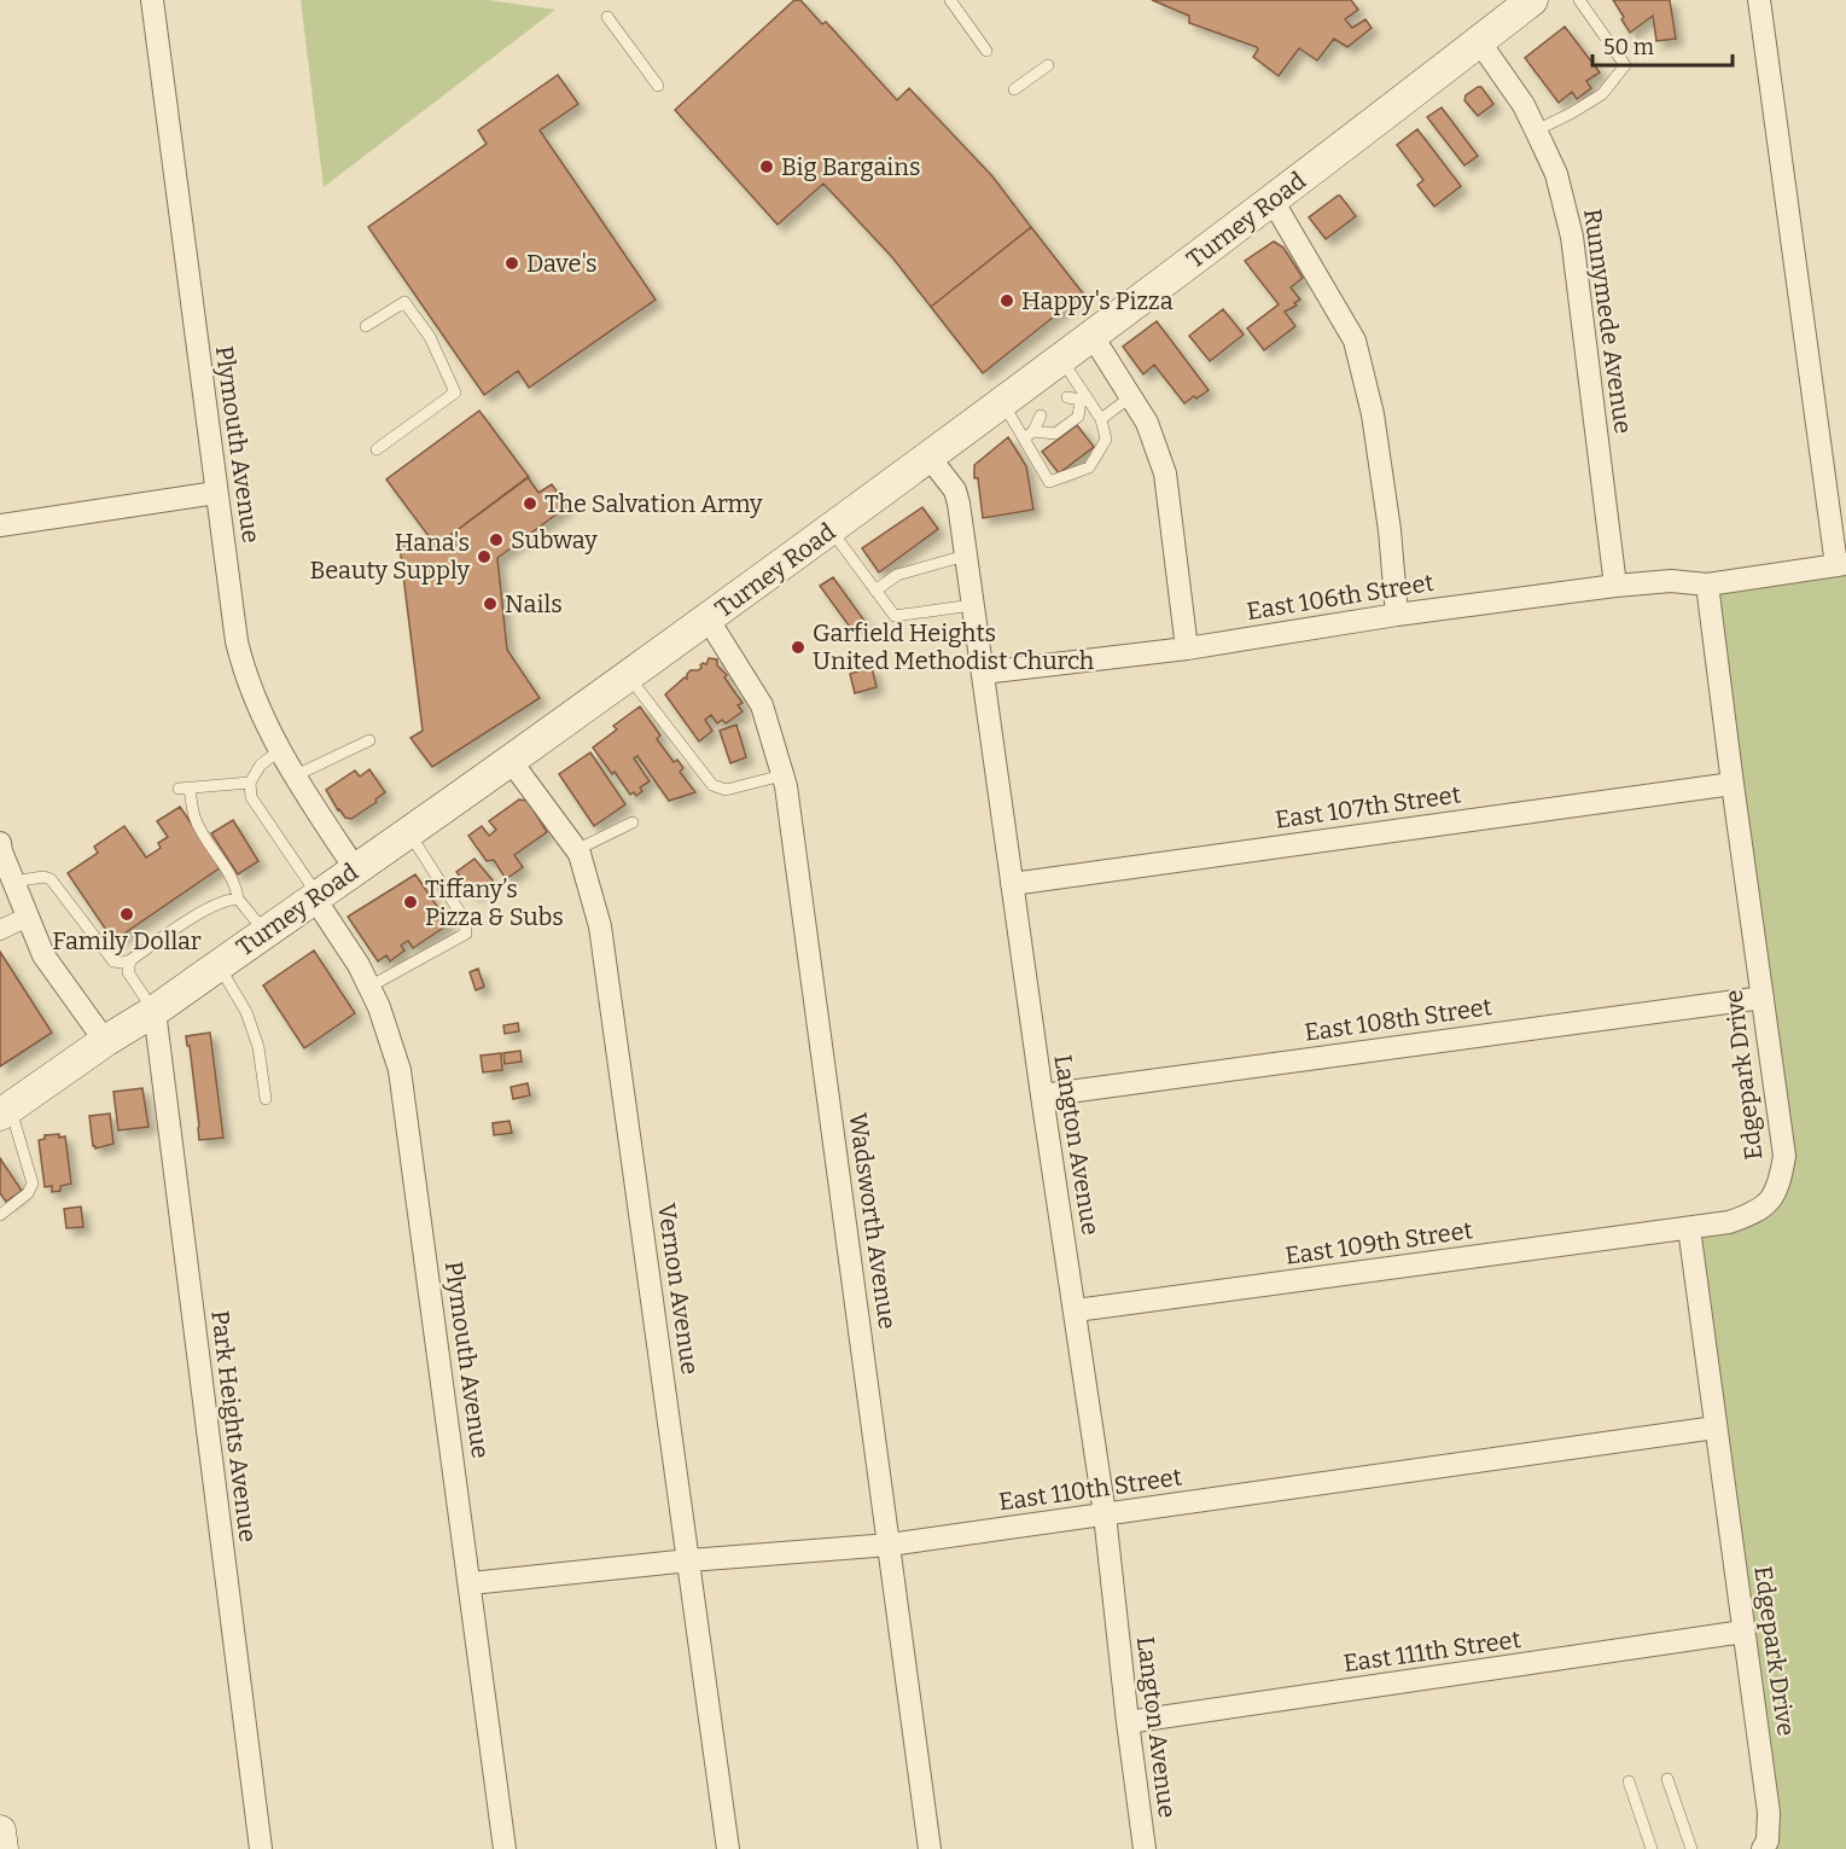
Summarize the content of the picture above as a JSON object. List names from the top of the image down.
{
  "streets": {
    "main road": ["Turney Road"],
    "street": [
      "Runnymede Avenue",
      "Plymouth Avenue",
      "East 106th Street",
      "East 107th Street",
      "East 108th Street",
      "Edgepark Drive",
      "Langton Avenue",
      "Wadsworth Avenue",
      "East 109th Street",
      "Vernon Avenue",
      "Park Heights Avenue",
      "East 110th Street",
      "East 111th Street"
    ]
  },
  "crossings": [
    ["Turney Road", "Runnymede Avenue"],
    ["Turney Road", "Plymouth Avenue"],
    ["Turney Road", "Langton Avenue"],
    ["Turney Road", "Wadsworth Avenue"],
    ["Turney Road", "Vernon Avenue"],
    ["Turney Road", "Park Heights Avenue"],
    ["Runnymede Avenue", "East 106th Street"],
    ["Plymouth Avenue", "East 110th Street"],
    ["East 106th Street", "Edgepark Drive"],
    ["East 106th Street", "Langton Avenue"],
    ["East 107th Street", "Edgepark Drive"],
    ["East 107th Street", "Langton Avenue"],
    ["East 108th Street", "Edgepark Drive"],
    ["East 108th Street", "Langton Avenue"],
    ["Edgepark Drive", "East 109th Street"],
    ["Edgepark Drive", "East 110th Street"],
    ["Edgepark Drive", "East 111th Street"],
    ["Langton Avenue", "East 109th Street"],
    ["Langton Avenue", "East 110th Street"],
    ["Langton Avenue", "East 111th Street"],
    ["Wadsworth Avenue", "East 110th Street"],
    ["Vernon Avenue", "East 110th Street"]
  ],
  "places": [
    "Big Bargains",
    "Dave's",
    "Happy's Pizza",
    "The Salvation Army",
    "Subway",
    "Hana's Beauty Supply",
    "Nails",
    "Garfield Heights United Methodist Church",
    "Tiffany’s Pizza & Subs",
    "Family Dollar"
  ],
  "scale_bar": "50 m"
}
